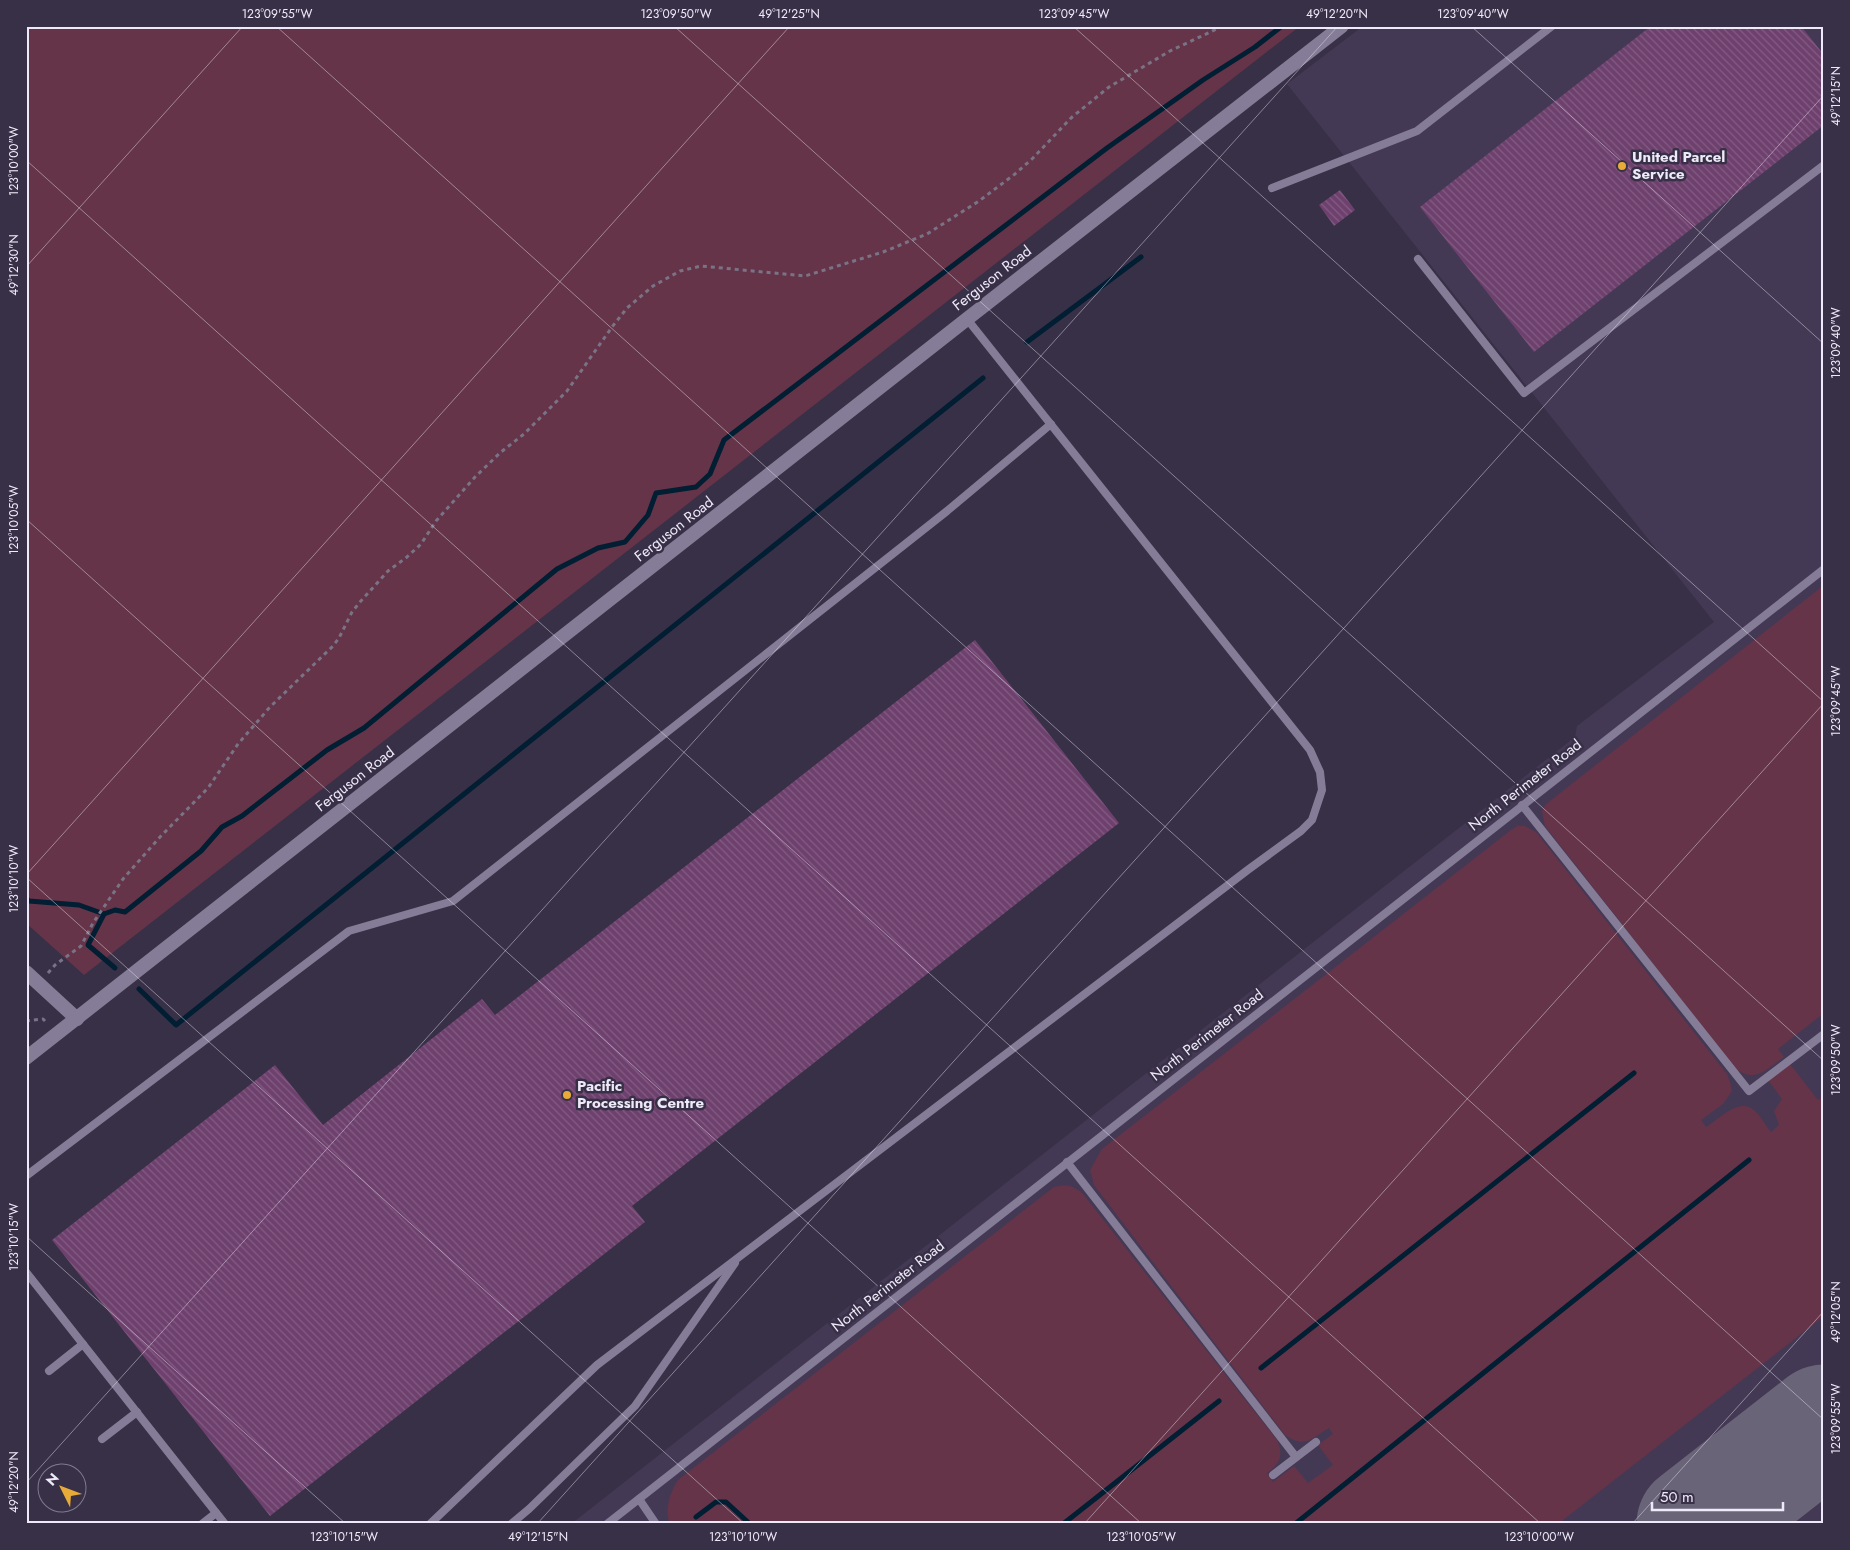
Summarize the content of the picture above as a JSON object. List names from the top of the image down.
{
  "streets": {
    "street": ["Ferguson Road"],
    "lane": ["North Perimeter Road"]
  },
  "places": ["United Parcel Service", "Pacific Processing Centre"],
  "scale_bar": "50 m",
  "north": "top left",
  "coordinates": [
    "123°09'55\"W",
    "123°09'50\"W",
    "49°12'25\"N",
    "123°09'45\"W",
    "49°12'20\"N",
    "123°09'40\"W",
    "49°12'15\"N",
    "123°10'00\"W",
    "49°12'30\"N",
    "123°10'05\"W",
    "123°10'10\"W",
    "123°10'15\"W",
    "49°12'05\"N"
  ]
}
